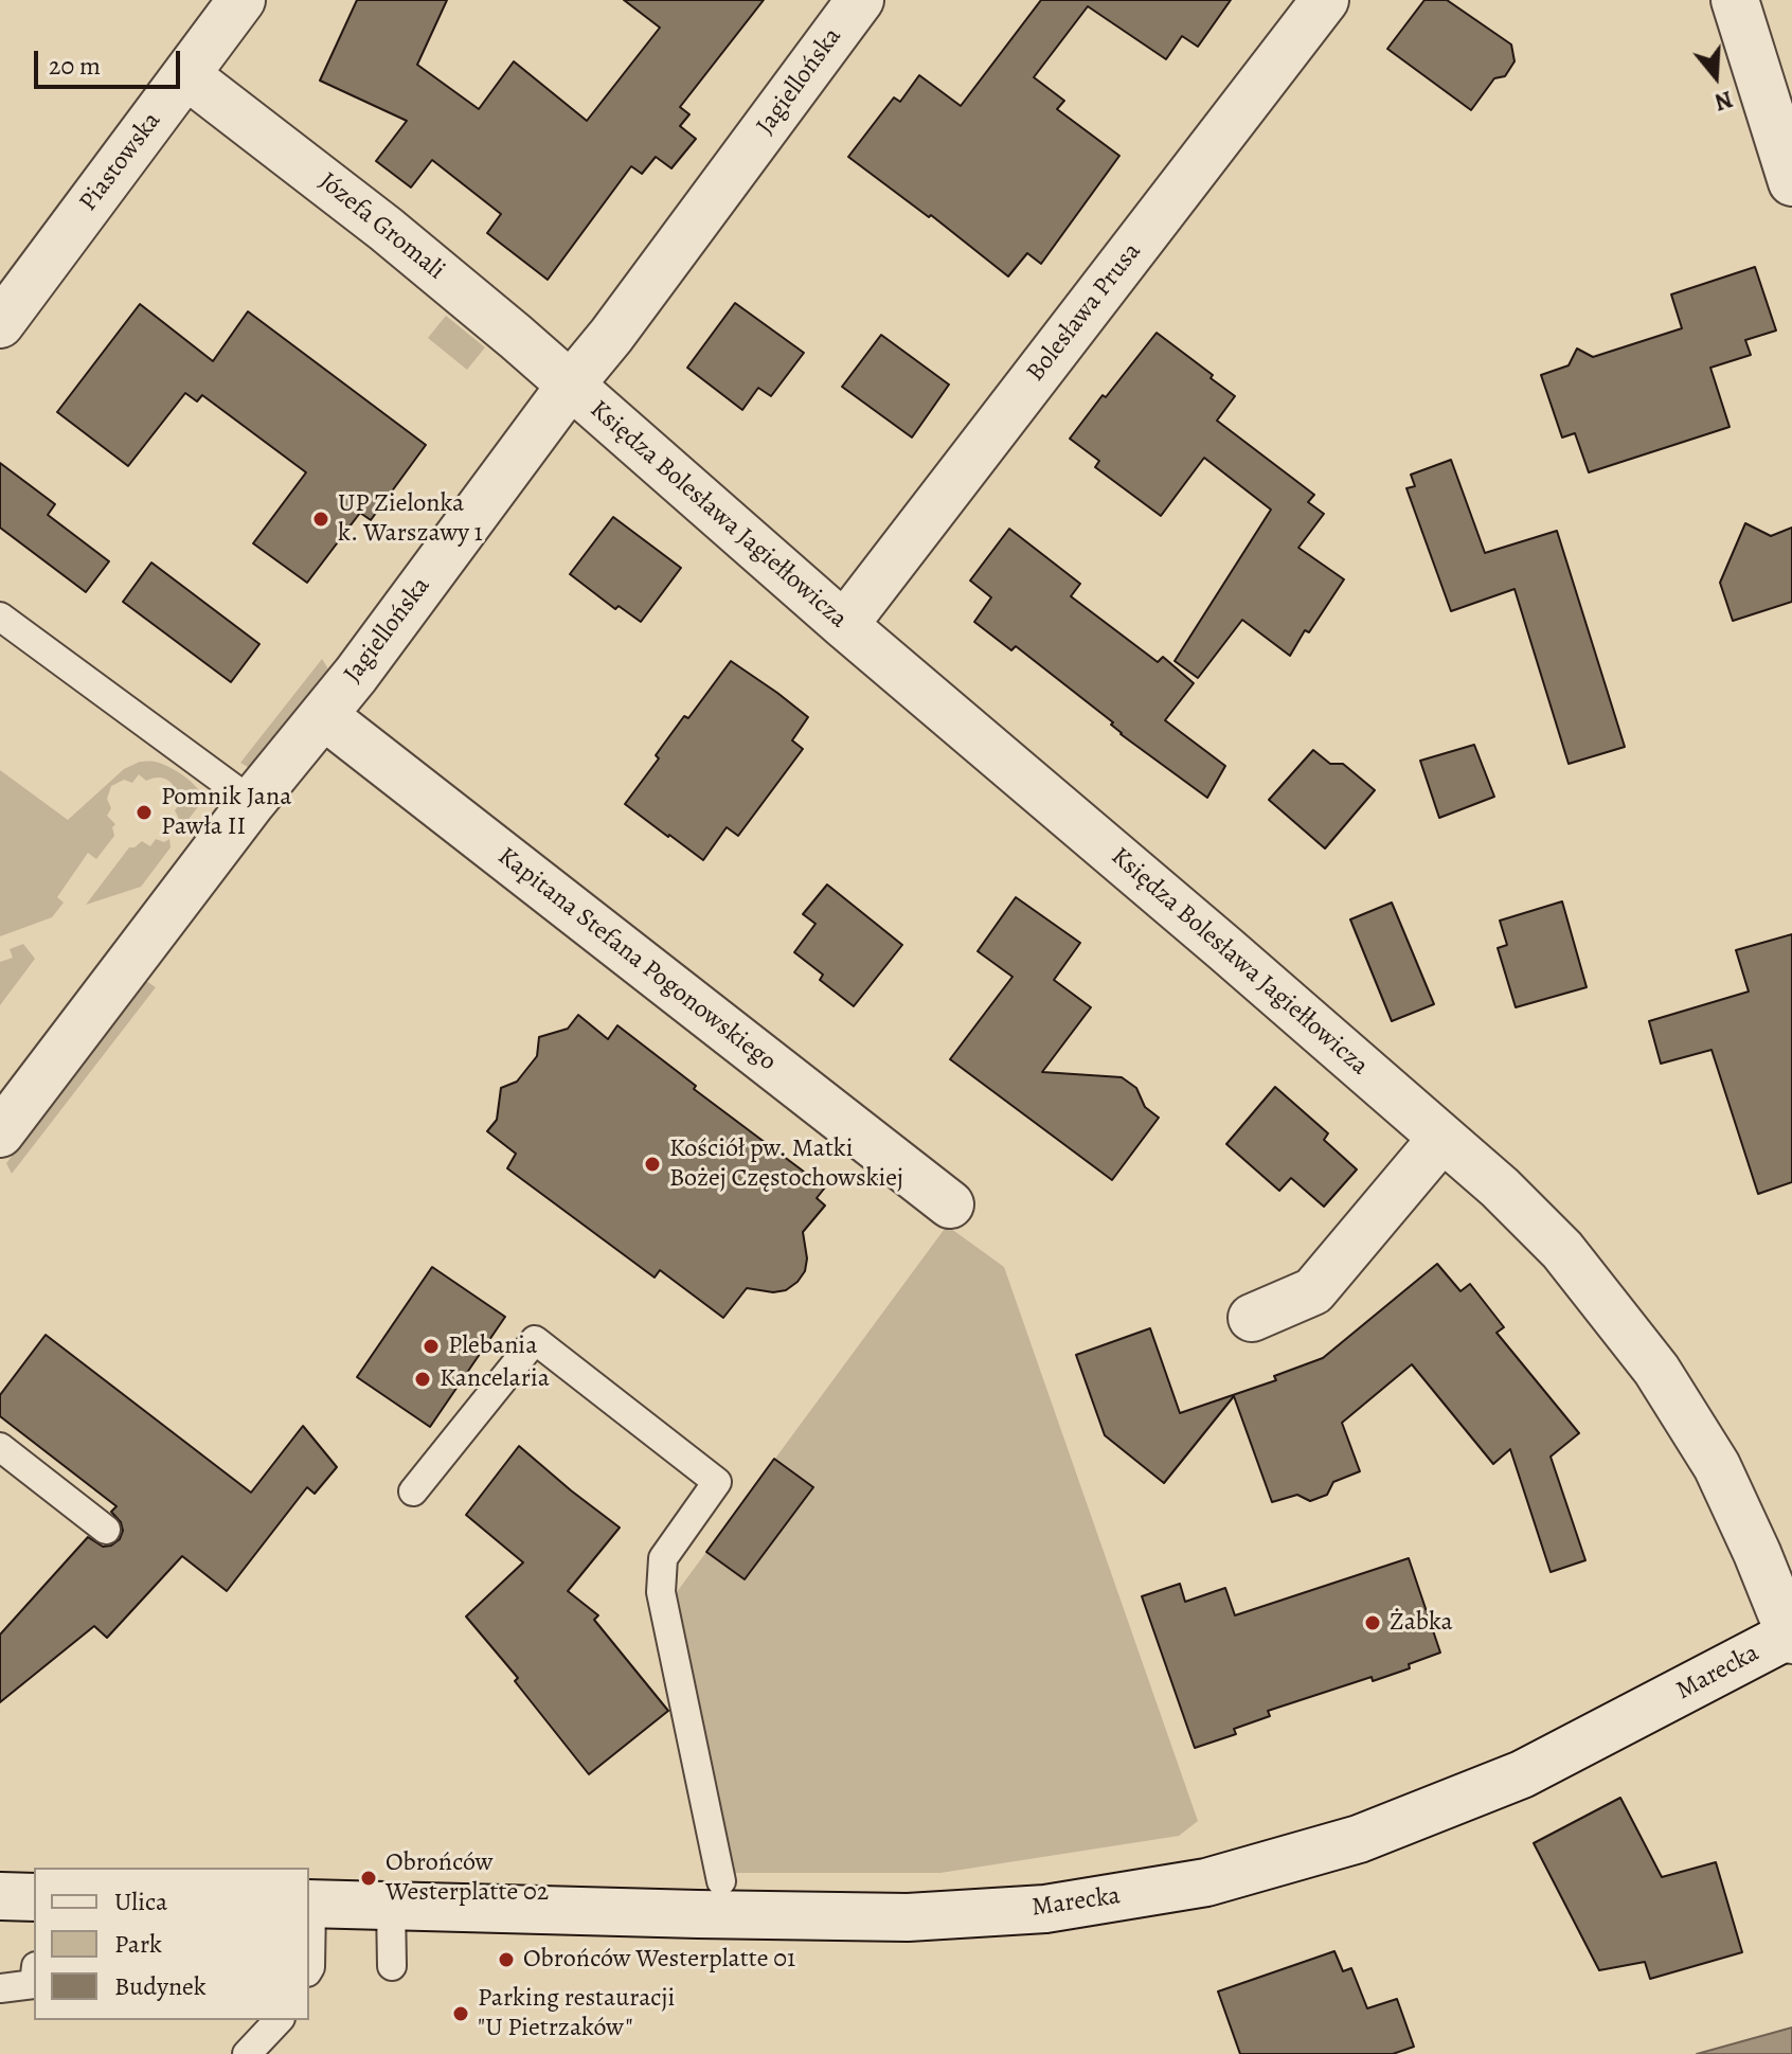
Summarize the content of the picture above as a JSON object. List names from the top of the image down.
{
  "streets": {
    "street": [
      "Jagiellońska",
      "Piastowska",
      "Józefa Gromali",
      "Bolesława Prusa",
      "Księdza Bolesława Jagiełłowicza",
      "Kapitana Stefana Pogonowskiego",
      "Marecka"
    ]
  },
  "crossings": [
    ["Jagiellońska", "Józefa Gromali"],
    ["Jagiellońska", "Księdza Bolesława Jagiełłowicza"],
    ["Jagiellońska", "Kapitana Stefana Pogonowskiego"],
    ["Piastowska", "Józefa Gromali"],
    ["Józefa Gromali", "Księdza Bolesława Jagiełłowicza"],
    ["Bolesława Prusa", "Księdza Bolesława Jagiełłowicza"],
    ["Księdza Bolesława Jagiełłowicza", "Marecka"]
  ],
  "places": [
    "UP Zielonka k. Warszawy 1",
    "Pomnik Jana Pawła II",
    "Kościół pw. Matki Bożej Częstochowskiej",
    "Plebania",
    "Kancelaria",
    "Żabka",
    "Obrońców Westerplatte 02",
    "Obrońców Westerplatte 01",
    "Parking restauracji \"U Pietrzaków\""
  ],
  "legend": ["Ulica", "Park", "Budynek"],
  "scale_bar": "20 m",
  "north": "bottom"
}
